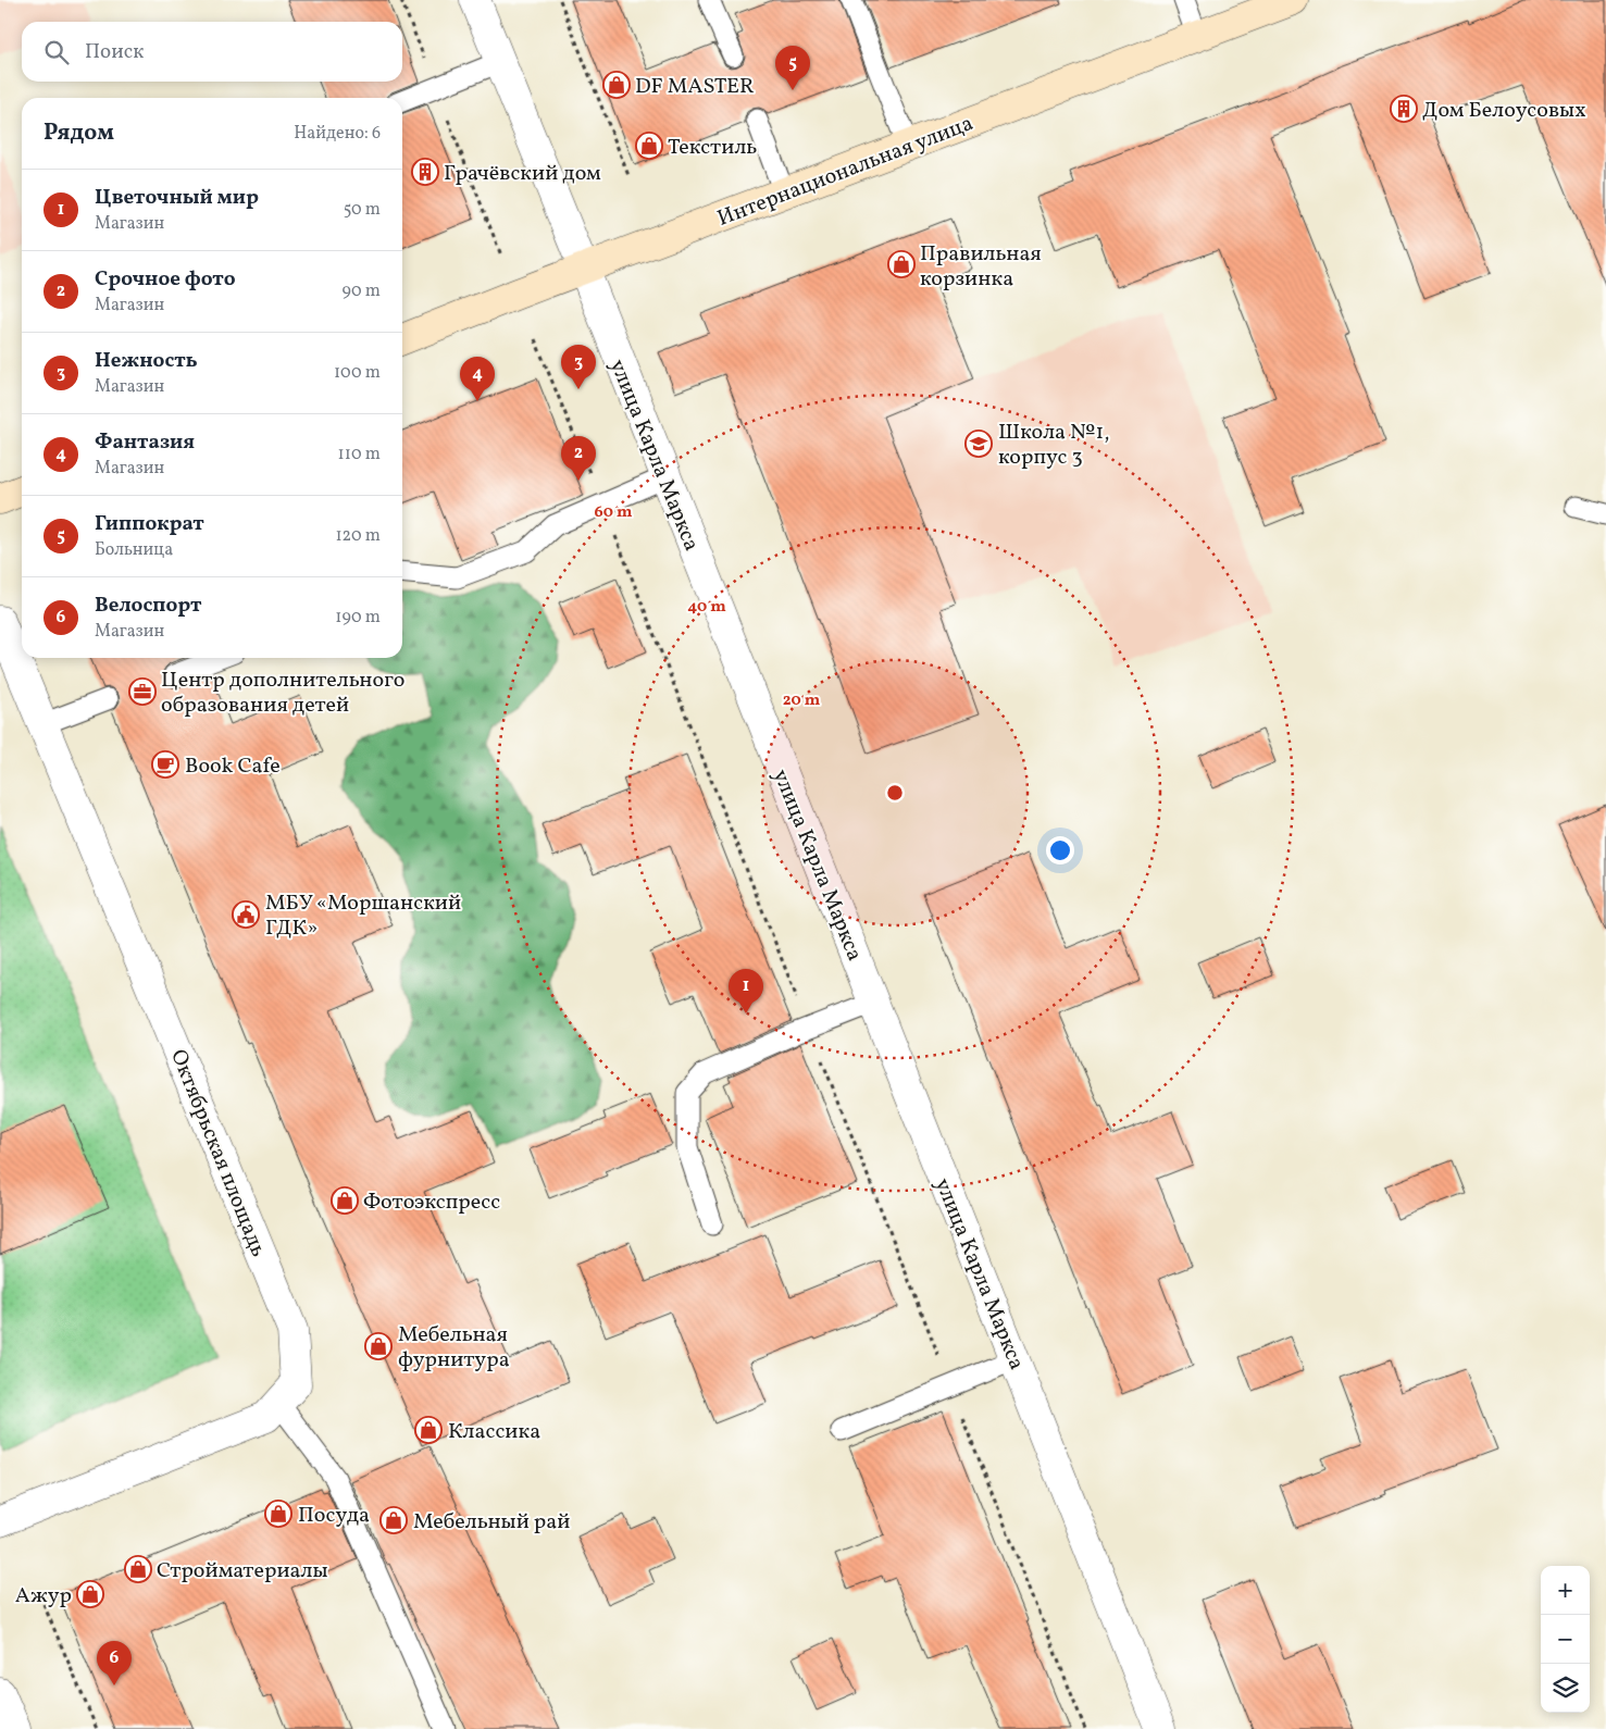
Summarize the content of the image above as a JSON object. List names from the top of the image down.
{
  "streets": {
    "street": ["Интернациональная улица", "улица Карла Маркса", "Октябрьская площадь"]
  },
  "crossings": [
    ["Интернациональная улица", "улица Карла Маркса"]
  ],
  "places": {
    "shop": [
      "DF MASTER",
      "Текстиль",
      "Правильная корзинка",
      "Фотоэкспресс",
      "Мебельная фурнитура",
      "Классика",
      "Посуда",
      "Мебельный рай",
      "Стройматериалы",
      "Ажур"
    ],
    "building": ["Дом Белоусовых", "Грачёвский дом"],
    "school or university": ["Школа №1, корпус 3"],
    "office": ["Центр дополнительного образования детей"],
    "cafe": ["Book Cafe"],
    "public building": ["МБУ «Моршанский ГДК»"]
  },
  "page": {
    "search": "Поиск",
    "pins": [
      "5",
      "3",
      "4",
      "2",
      "1",
      "6"
    ],
    "heading": ["Рядом", "Найдено: 6"],
    "list": [
      {
        "mark": "1",
        "name": "Цветочный мир",
        "note": "Магазин",
        "value": "50 m"
      },
      {
        "mark": "2",
        "name": "Срочное фото",
        "note": "Магазин",
        "value": "90 m"
      },
      {
        "mark": "3",
        "name": "Нежность",
        "note": "Магазин",
        "value": "100 m"
      },
      {
        "mark": "4",
        "name": "Фантазия",
        "note": "Магазин",
        "value": "110 m"
      },
      {
        "mark": "5",
        "name": "Гиппократ",
        "note": "Больница",
        "value": "120 m"
      },
      {
        "mark": "6",
        "name": "Велоспорт",
        "note": "Магазин",
        "value": "190 m"
      }
    ],
    "map_buttons": ["+", "−"]
  },
  "rings": ["60 m", "40 m", "20 m"]
}
